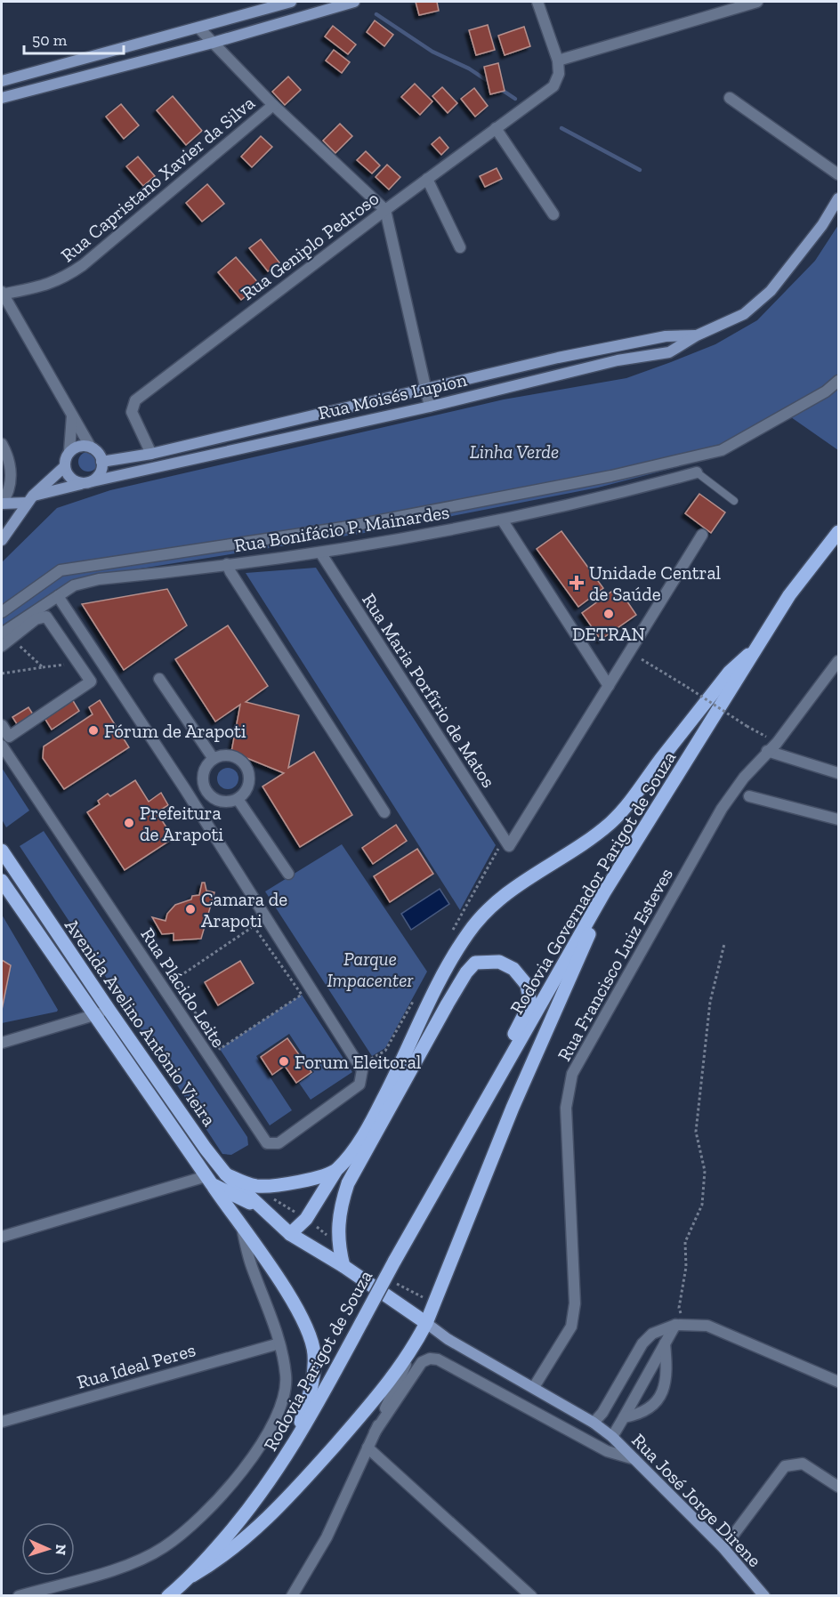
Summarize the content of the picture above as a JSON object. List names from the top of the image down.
{
  "streets": {
    "main road": ["Rodovia Governador Parigot de Souza", "Avenida Avelino Antônio Vieira", "Rodovia Parigot de Souza"],
    "street": [
      "Rua Capristano Xavier da Silva",
      "Rua Geniplo Pedroso",
      "Rua Moisés Lupion",
      "Rua Bonifácio P. Mainardes",
      "Rua Maria Porfírio de Matos",
      "Rua Francisco Luiz Esteves",
      "Rua Plácido Leite",
      "Rua Ideal Peres",
      "Rua José Jorge Direne"
    ]
  },
  "crossings": [
    ["Rua Geniplo Pedroso", "Rua Moisés Lupion"],
    ["Rua Bonifácio P. Mainardes", "Rua Maria Porfírio de Matos"],
    ["Rodovia Governador Parigot de Souza", "Rodovia Parigot de Souza"],
    ["Rua Francisco Luiz Esteves", "Avenida Avelino Antônio Vieira"],
    ["Avenida Avelino Antônio Vieira", "Rua José Jorge Direne"]
  ],
  "parks": ["Linha Verde", "Parque Impacenter"],
  "places": {
    "health": ["Unidade Central de Saúde"],
    "other": [
      "DETRAN",
      "Fórum de Arapoti",
      "Prefeitura de Arapoti",
      "Camara de Arapoti",
      "Forum Eleitoral"
    ]
  },
  "scale_bar": "50 m",
  "north": "right"
}
